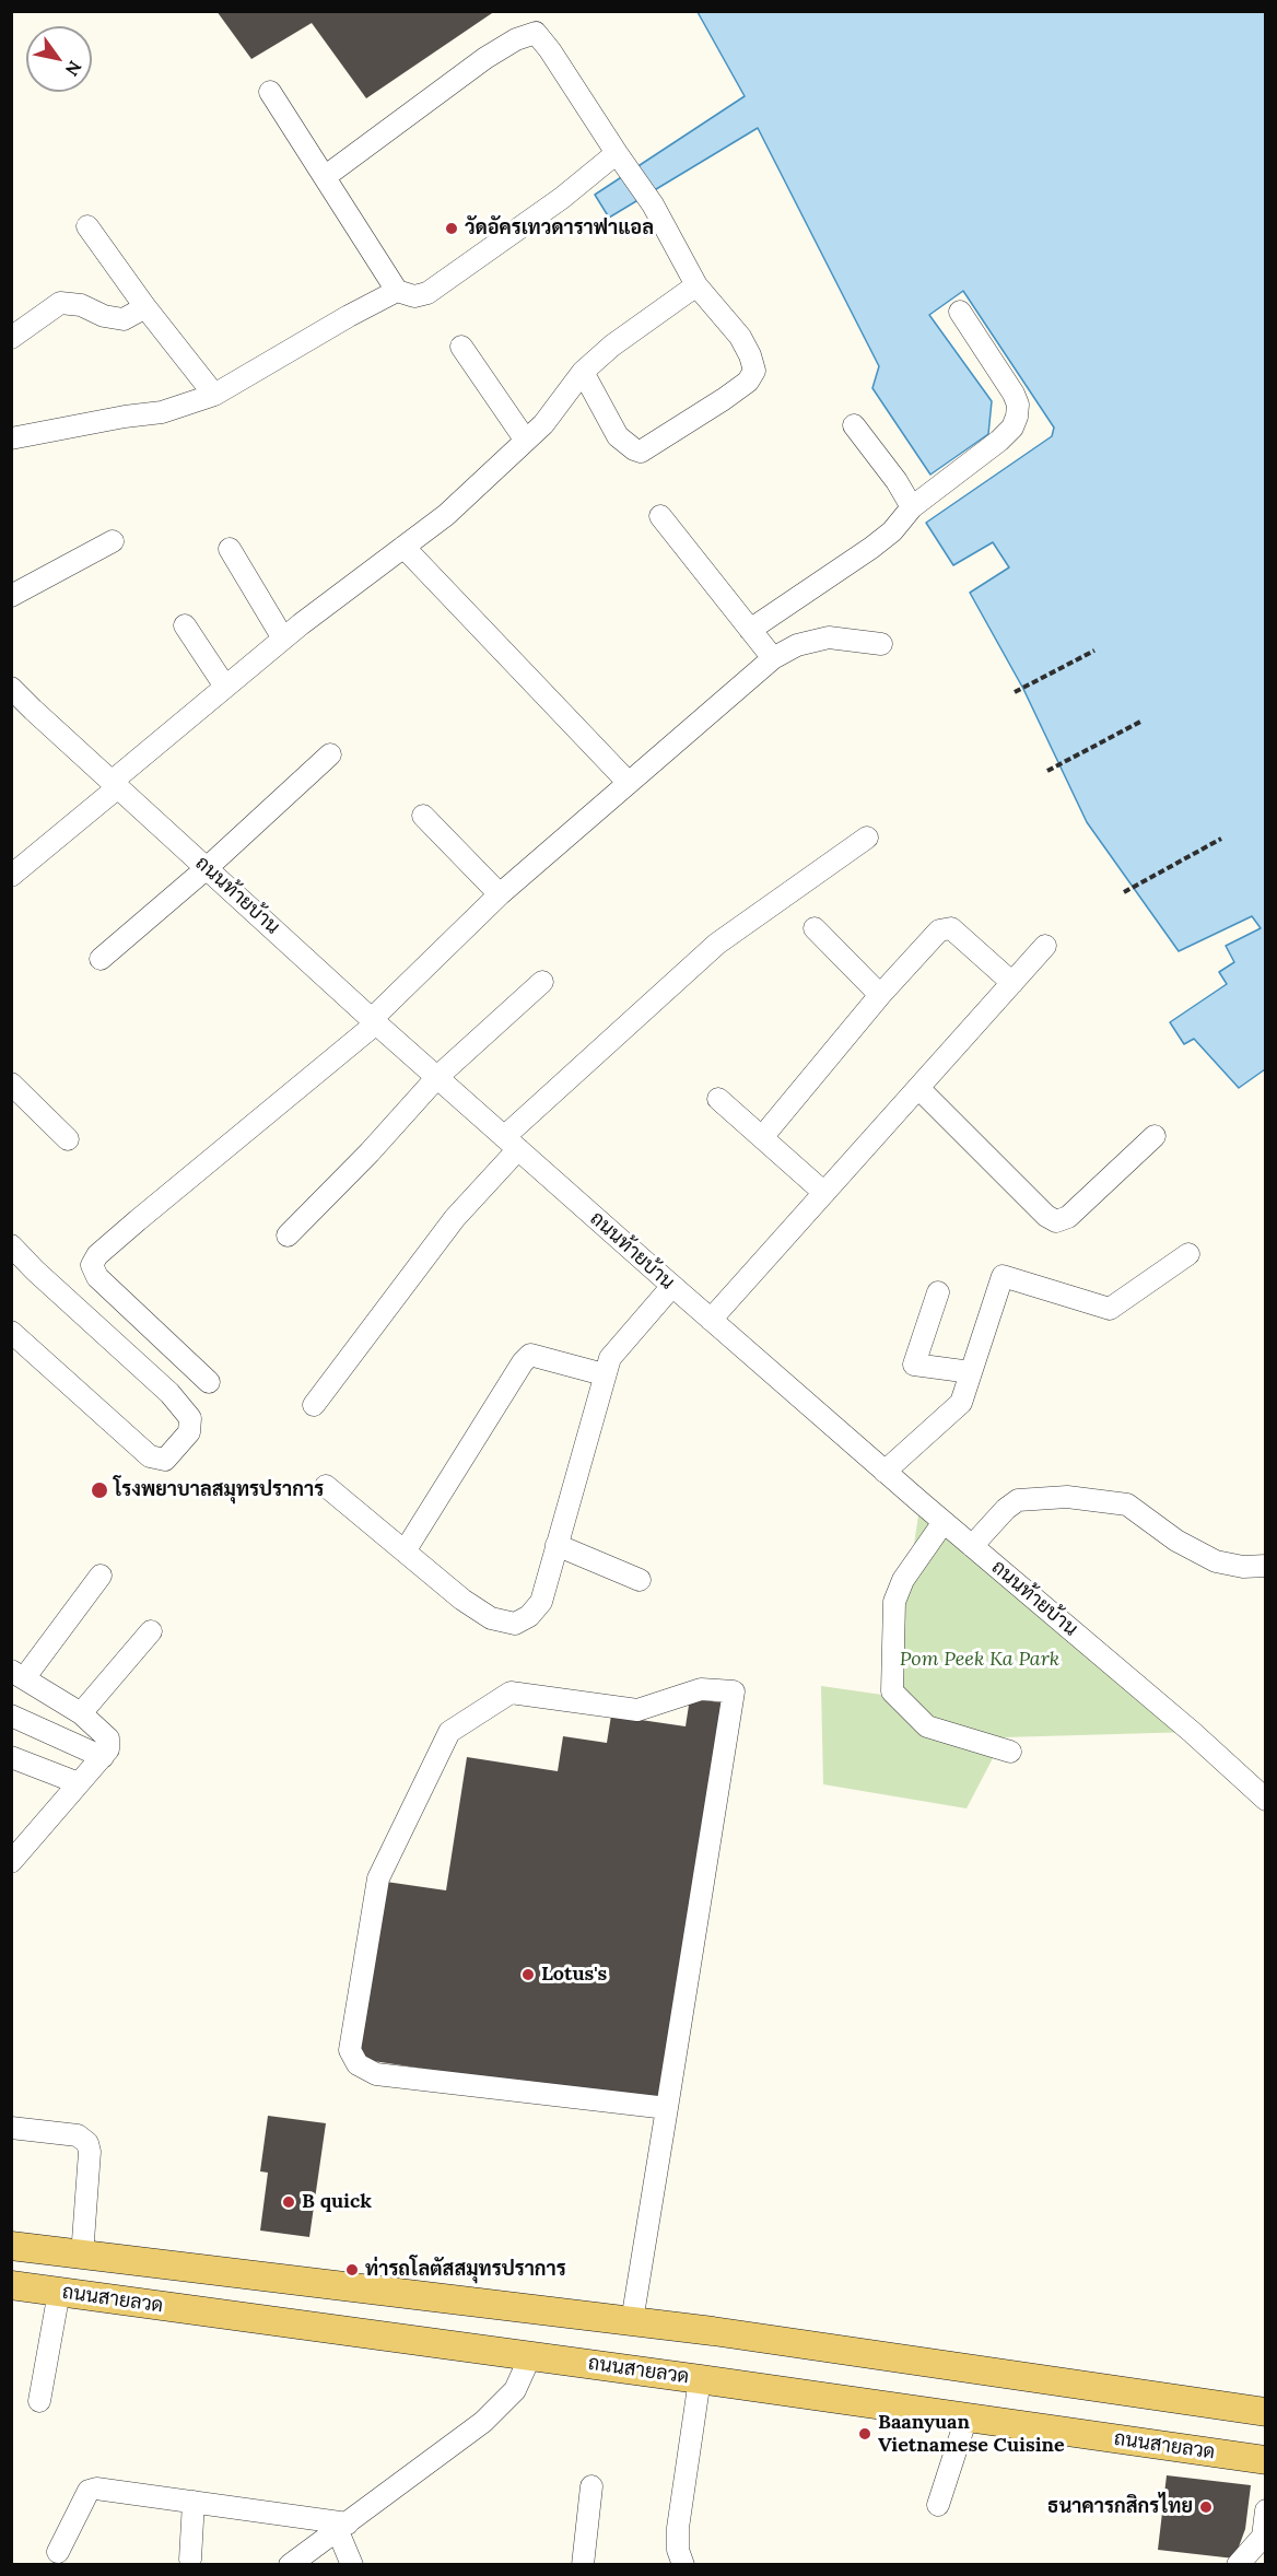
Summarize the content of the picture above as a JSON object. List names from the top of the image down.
{
  "streets": {
    "main road": ["ถนนสายลวด"],
    "street": ["ถนนท้ายบ้าน"]
  },
  "parks": ["Pom Peek Ka Park"],
  "places": [
    "วัดอัครเทวดาราฟาแอล",
    "โรงพยาบาลสมุทรปราการ",
    "Lotus's",
    "B quick",
    "ท่ารถโลตัสสมุทรปราการ",
    "Baanyuan Vietnamese Cuisine",
    "ธนาคารกสิกรไทย"
  ],
  "north": "bottom right"
}
